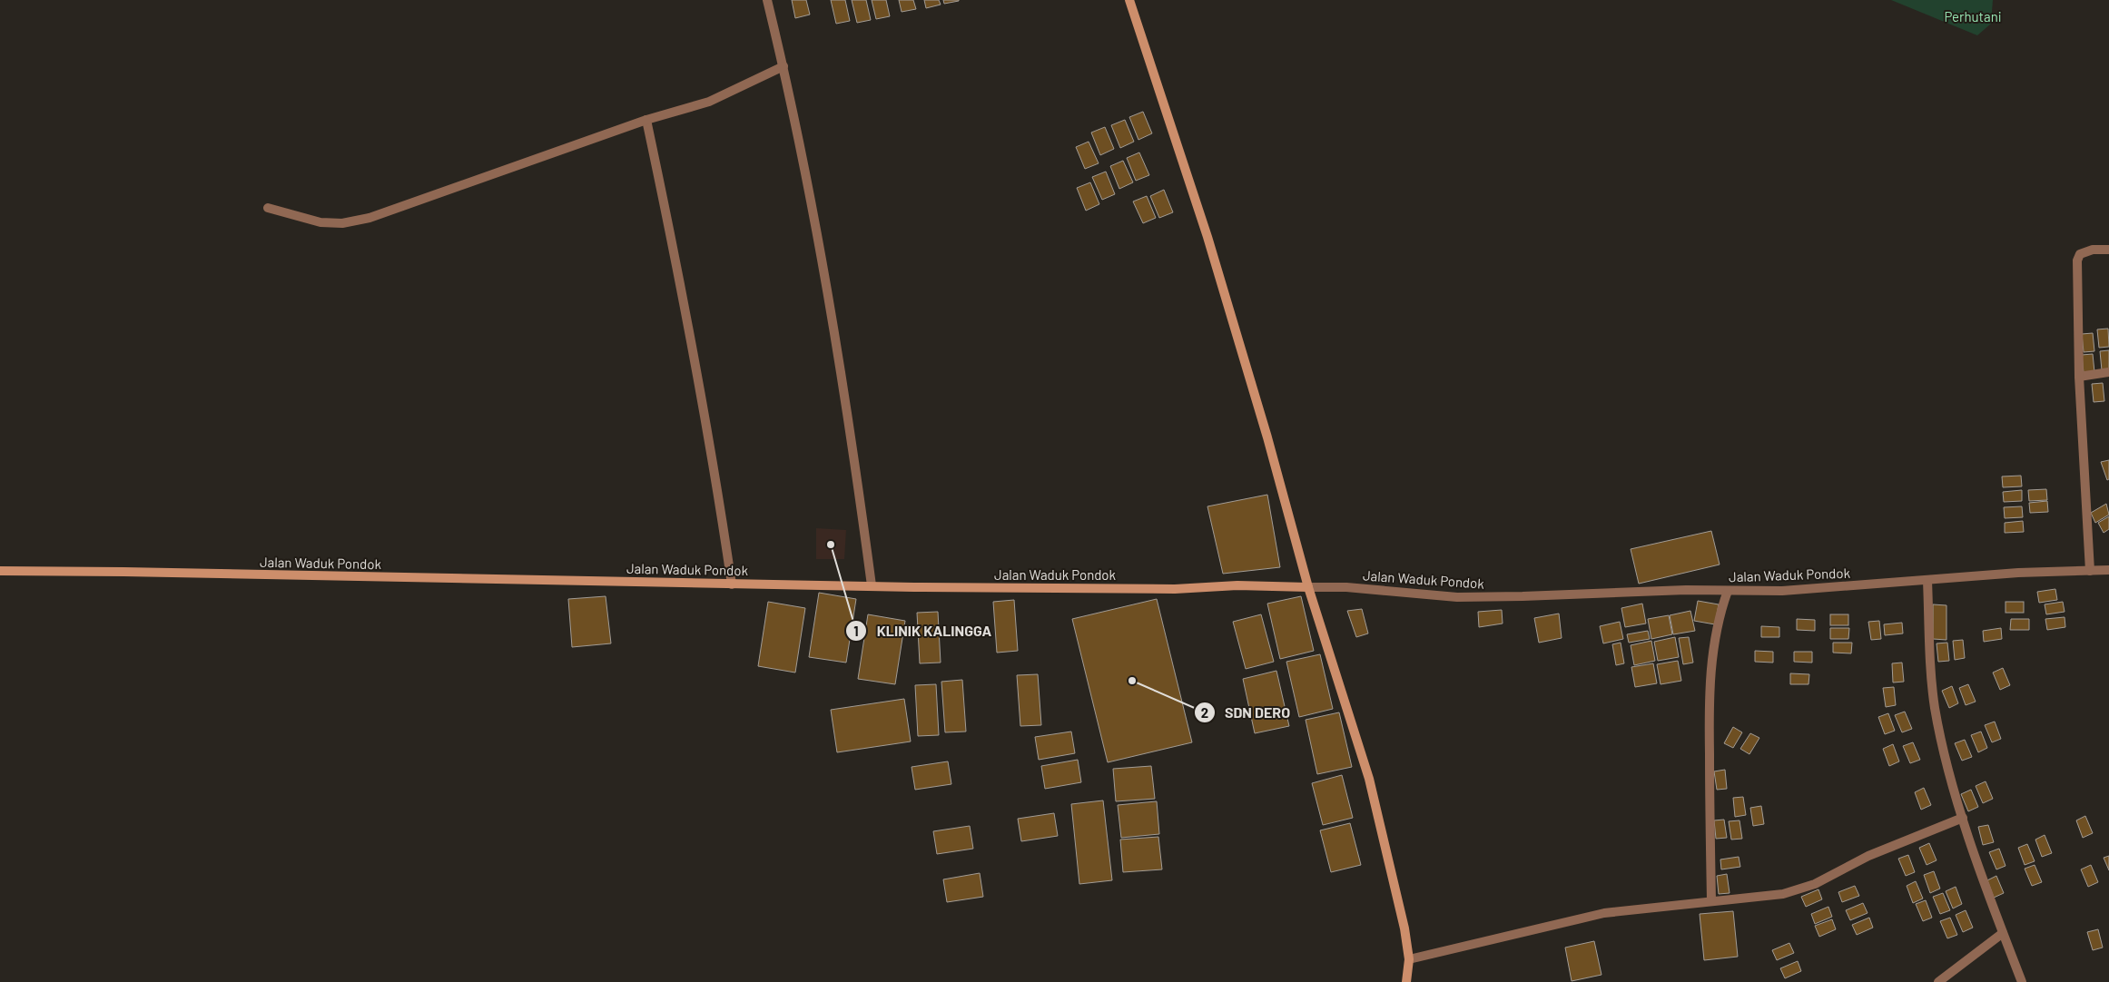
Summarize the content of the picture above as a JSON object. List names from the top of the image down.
{
  "streets": {
    "street": ["Jalan Waduk Pondok"]
  },
  "parks": ["Perhutani"],
  "places": ["KLINIK KALINGGA", "SDN DERO"]
}
